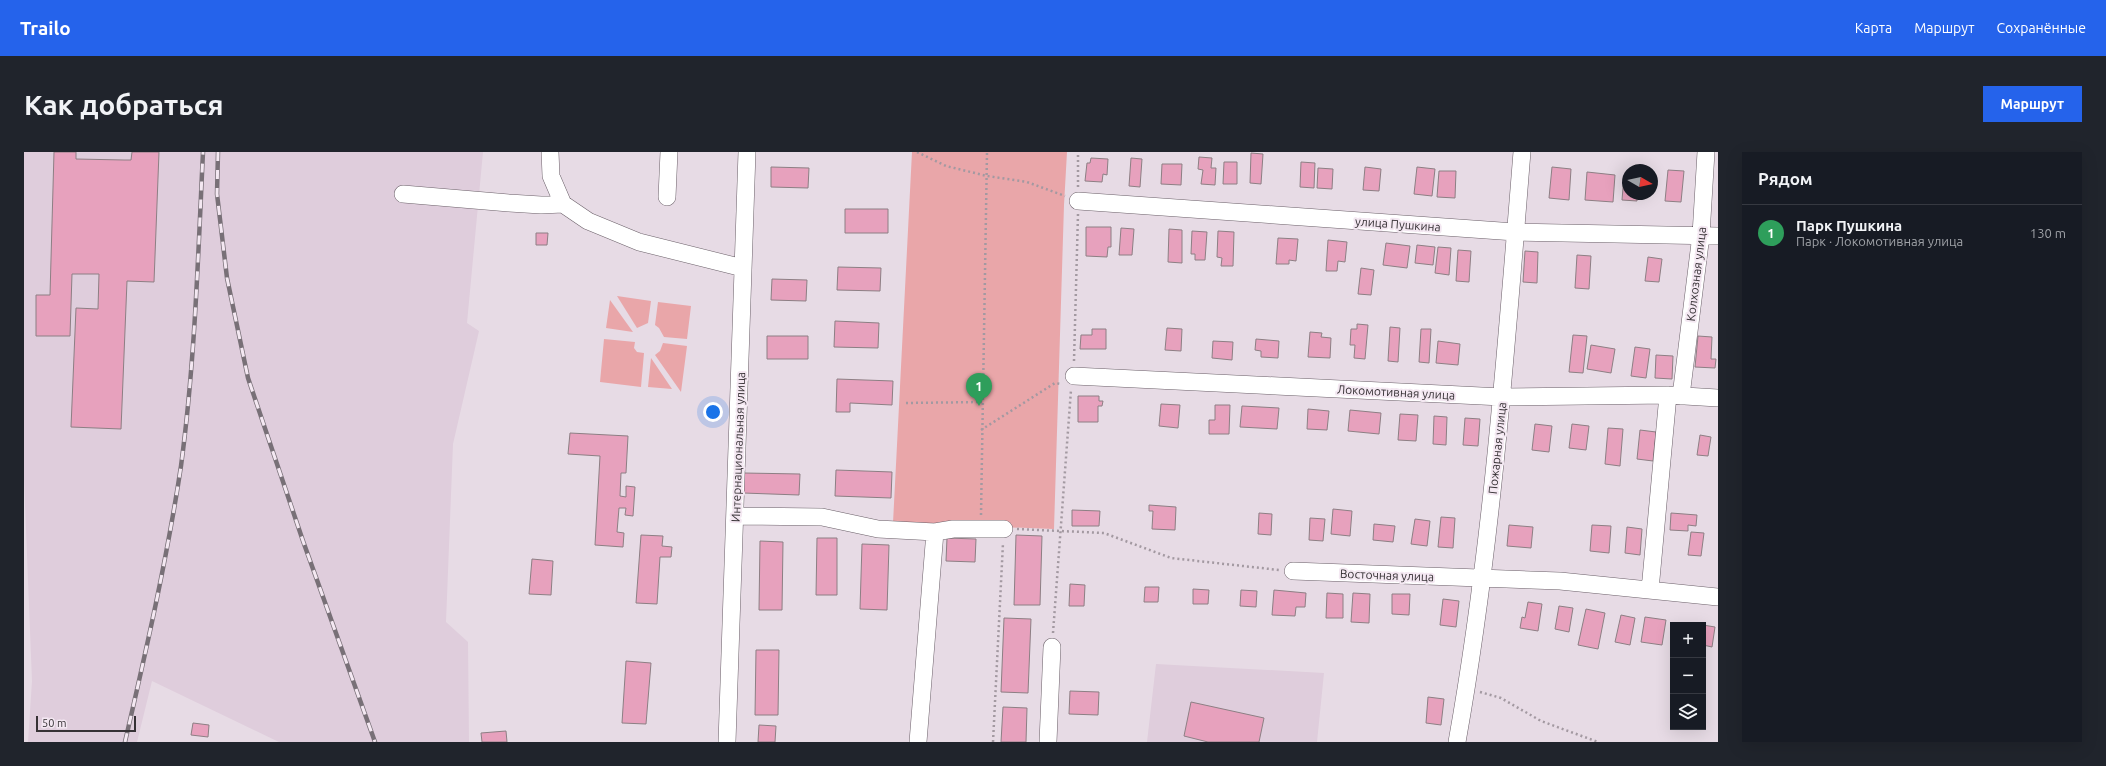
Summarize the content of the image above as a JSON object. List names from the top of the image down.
{
  "streets": {
    "street": [
      "улица Пушкина",
      "Колхозная улица",
      "Локомотивная улица",
      "Интернациональная улица",
      "Пожарная улица",
      "Восточная улица"
    ]
  },
  "crossings": [
    ["улица Пушкина", "Колхозная улица"],
    ["улица Пушкина", "Пожарная улица"],
    ["Колхозная улица", "Локомотивная улица"],
    ["Колхозная улица", "Восточная улица"],
    ["Локомотивная улица", "Пожарная улица"],
    ["Пожарная улица", "Восточная улица"]
  ],
  "scale_bar": "50 m",
  "north": "right",
  "page": {
    "header": "Trailo",
    "nav": ["Карта", "Маршрут", "Сохранённые"],
    "buttons": "Маршрут",
    "title": "Как добраться",
    "heading": "Рядом",
    "list": [
      {
        "mark": "1",
        "name": "Парк Пушкина",
        "note": "Парк · Локомотивная улица",
        "value": "130 m"
      }
    ],
    "pins": "1",
    "map_buttons": ["+", "−"],
    "scale": "50 m"
  }
}
